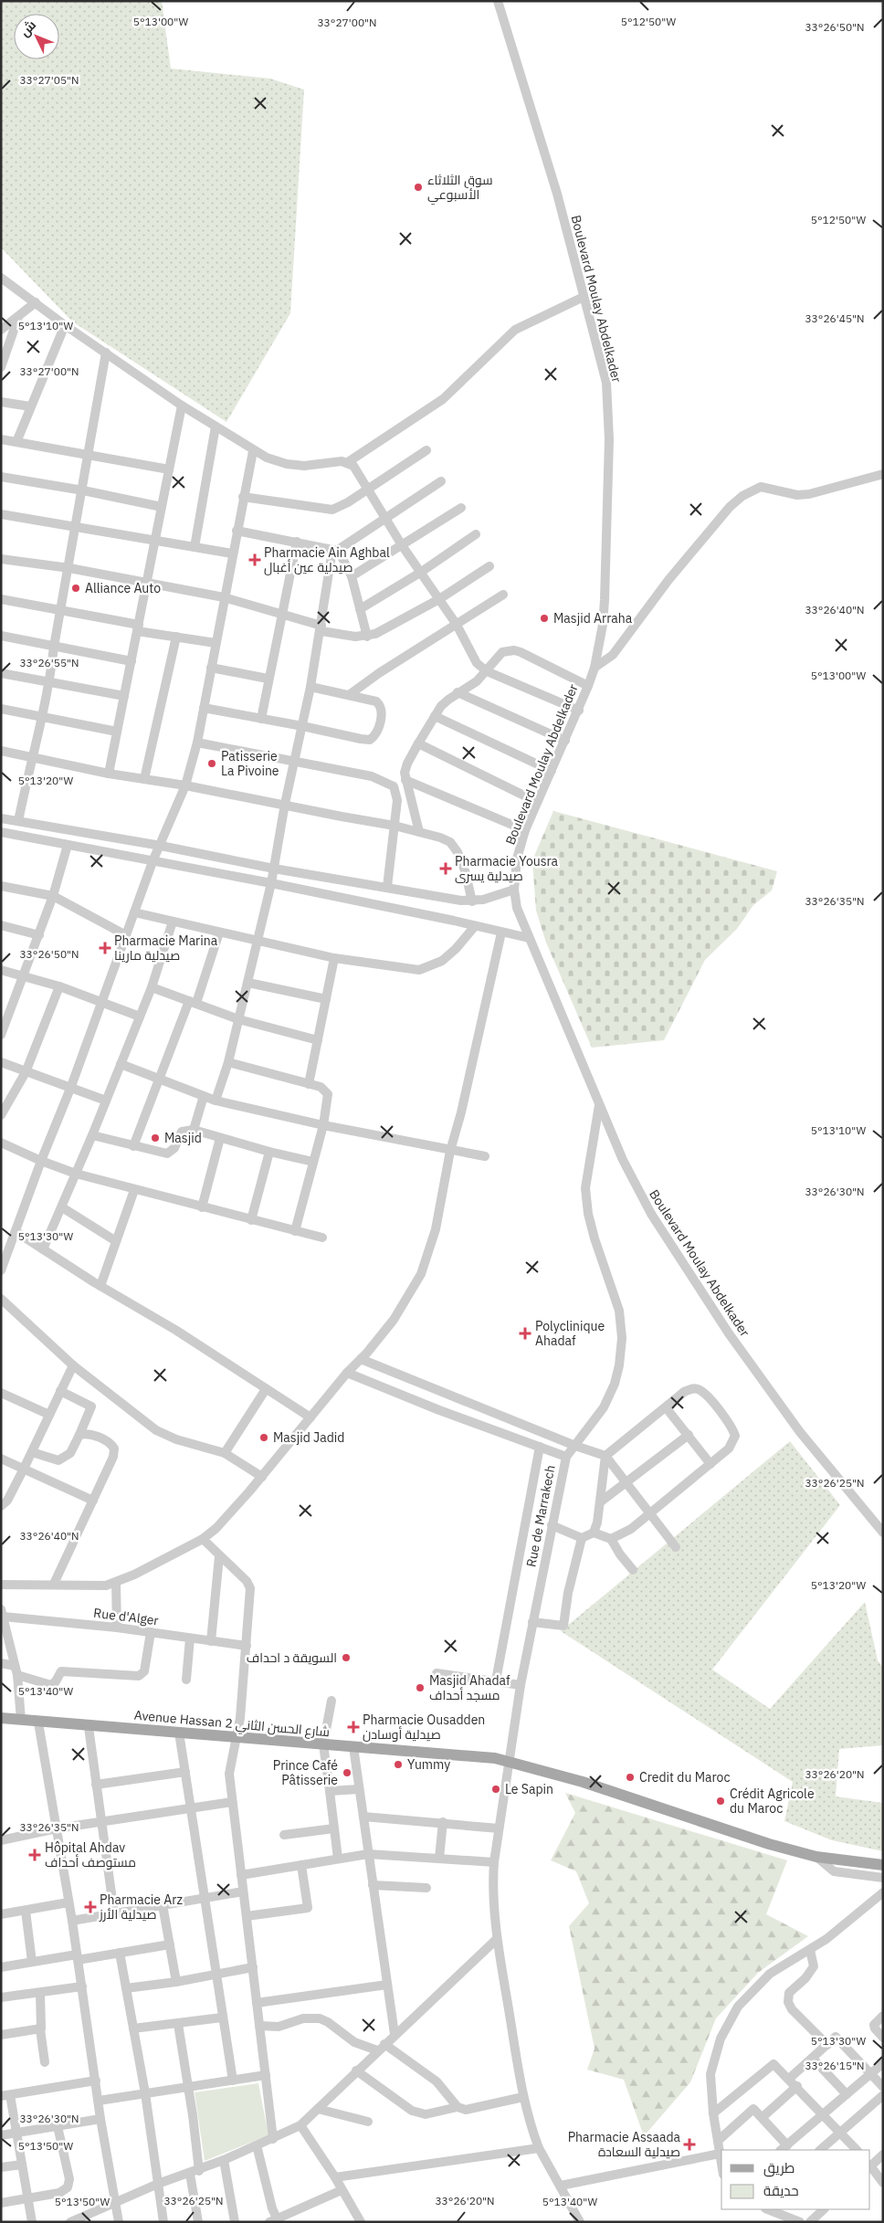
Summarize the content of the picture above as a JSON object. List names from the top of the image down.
{
  "streets": {
    "main road": ["Avenue Hassan 2 شارع الحسن الثاني"],
    "street": ["Boulevard Moulay Abdelkader", "Rue de Marrakech", "Rue d'Alger"]
  },
  "crossings": [
    ["Boulevard Moulay Abdelkader", "Rue de Marrakech"],
    ["Rue de Marrakech", "Avenue Hassan 2 شارع الحسن الثاني"]
  ],
  "places": {
    "other": [
      "سوق الثلاثاء الأسبوعي",
      "Alliance Auto",
      "Masjid Arraha",
      "Patisserie La Pivoine",
      "Masjid",
      "Masjid Jadid",
      "السويقة د احداف",
      "Masjid Ahadaf مسجد أحداف",
      "Yummy",
      "Prince Café Pâtisserie",
      "Credit du Maroc",
      "Le Sapin",
      "Crédit Agricole du Maroc"
    ],
    "health": [
      "Pharmacie Ain Aghbal صيدلية عين أغبال",
      "Pharmacie Yousra صيدلية يسرى",
      "Pharmacie Marina صيدلية مارينا",
      "Polyclinique Ahadaf",
      "Pharmacie Ousadden صيدلية أوسادن",
      "Hôpital Ahdav مستوصف أحداف",
      "Pharmacie Arz صيدلية الأرز",
      "Pharmacie Assaada صيدلية السعادة"
    ]
  },
  "legend": ["طريق", "حديقة"],
  "north": "top left",
  "coordinates": [
    "5°13'00\"W",
    "5°12'50\"W",
    "33°27'00\"N",
    "33°26'50\"N",
    "33°27'05\"N",
    "33°26'45\"N",
    "5°13'10\"W",
    "33°26'40\"N",
    "33°26'55\"N",
    "5°13'20\"W",
    "33°26'35\"N",
    "33°26'30\"N",
    "5°13'30\"W",
    "33°26'25\"N",
    "5°13'40\"W",
    "33°26'20\"N",
    "33°26'15\"N",
    "5°13'50\"W"
  ]
}
